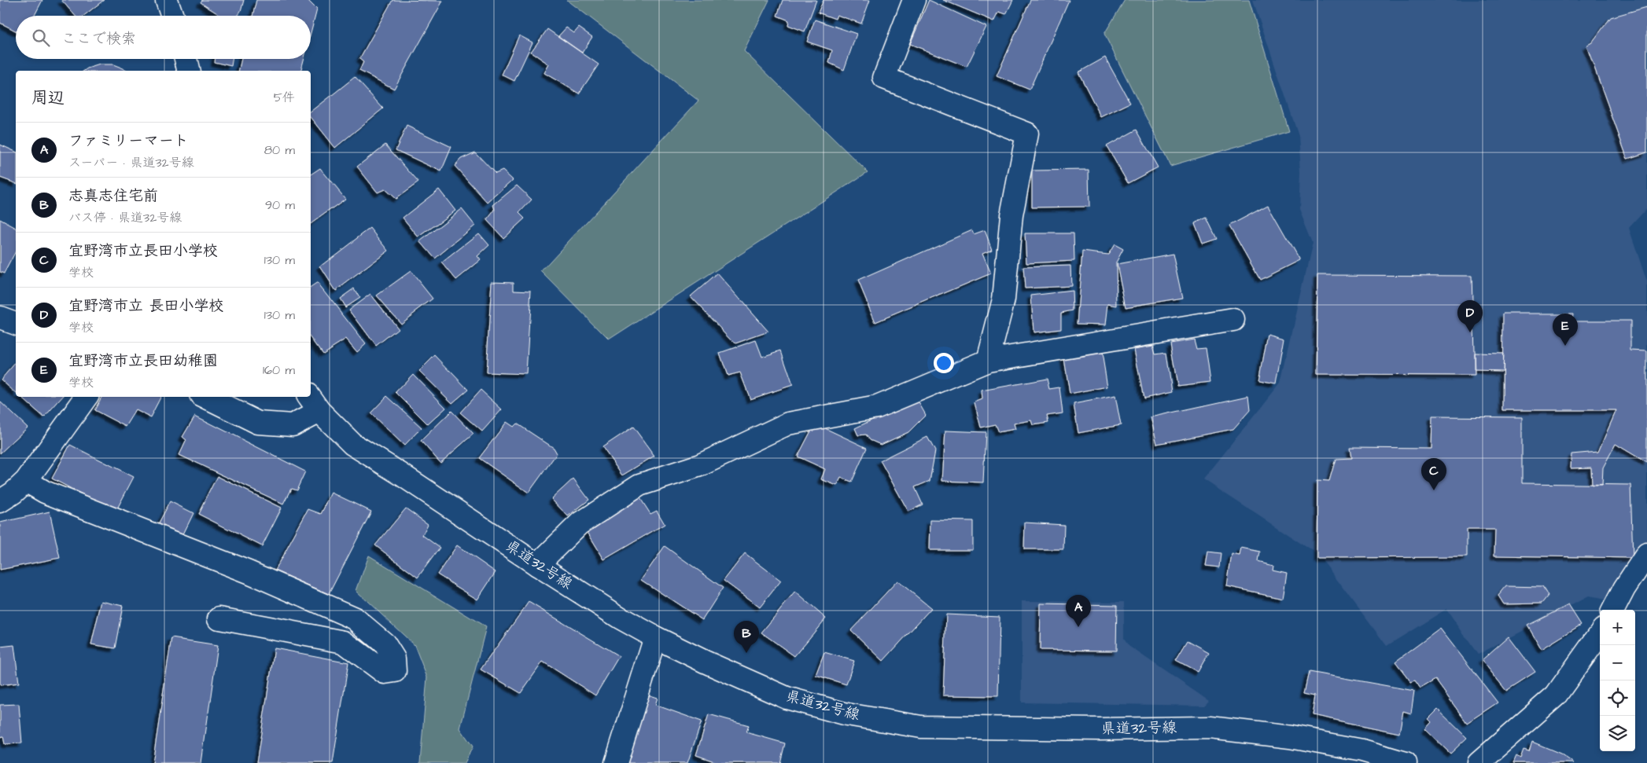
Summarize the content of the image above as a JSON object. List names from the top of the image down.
{
  "streets": {
    "street": ["県道32号線"]
  },
  "page": {
    "search": "ここで検索",
    "heading": ["周辺", "5件"],
    "list": [
      {
        "mark": "A",
        "name": "ファミリーマート",
        "note": "スーパー · 県道32号線",
        "value": "80 m"
      },
      {
        "mark": "B",
        "name": "志真志住宅前",
        "note": "バス停 · 県道32号線",
        "value": "90 m"
      },
      {
        "mark": "C",
        "name": "宜野湾市立長田小学校",
        "note": "学校",
        "value": "130 m"
      },
      {
        "mark": "D",
        "name": "宜野湾市立 長田小学校",
        "note": "学校",
        "value": "130 m"
      },
      {
        "mark": "E",
        "name": "宜野湾市立長田幼稚園",
        "note": "学校",
        "value": "160 m"
      }
    ],
    "pins": [
      "D",
      "E",
      "C",
      "A",
      "B"
    ],
    "map_buttons": ["+", "−"]
  }
}
